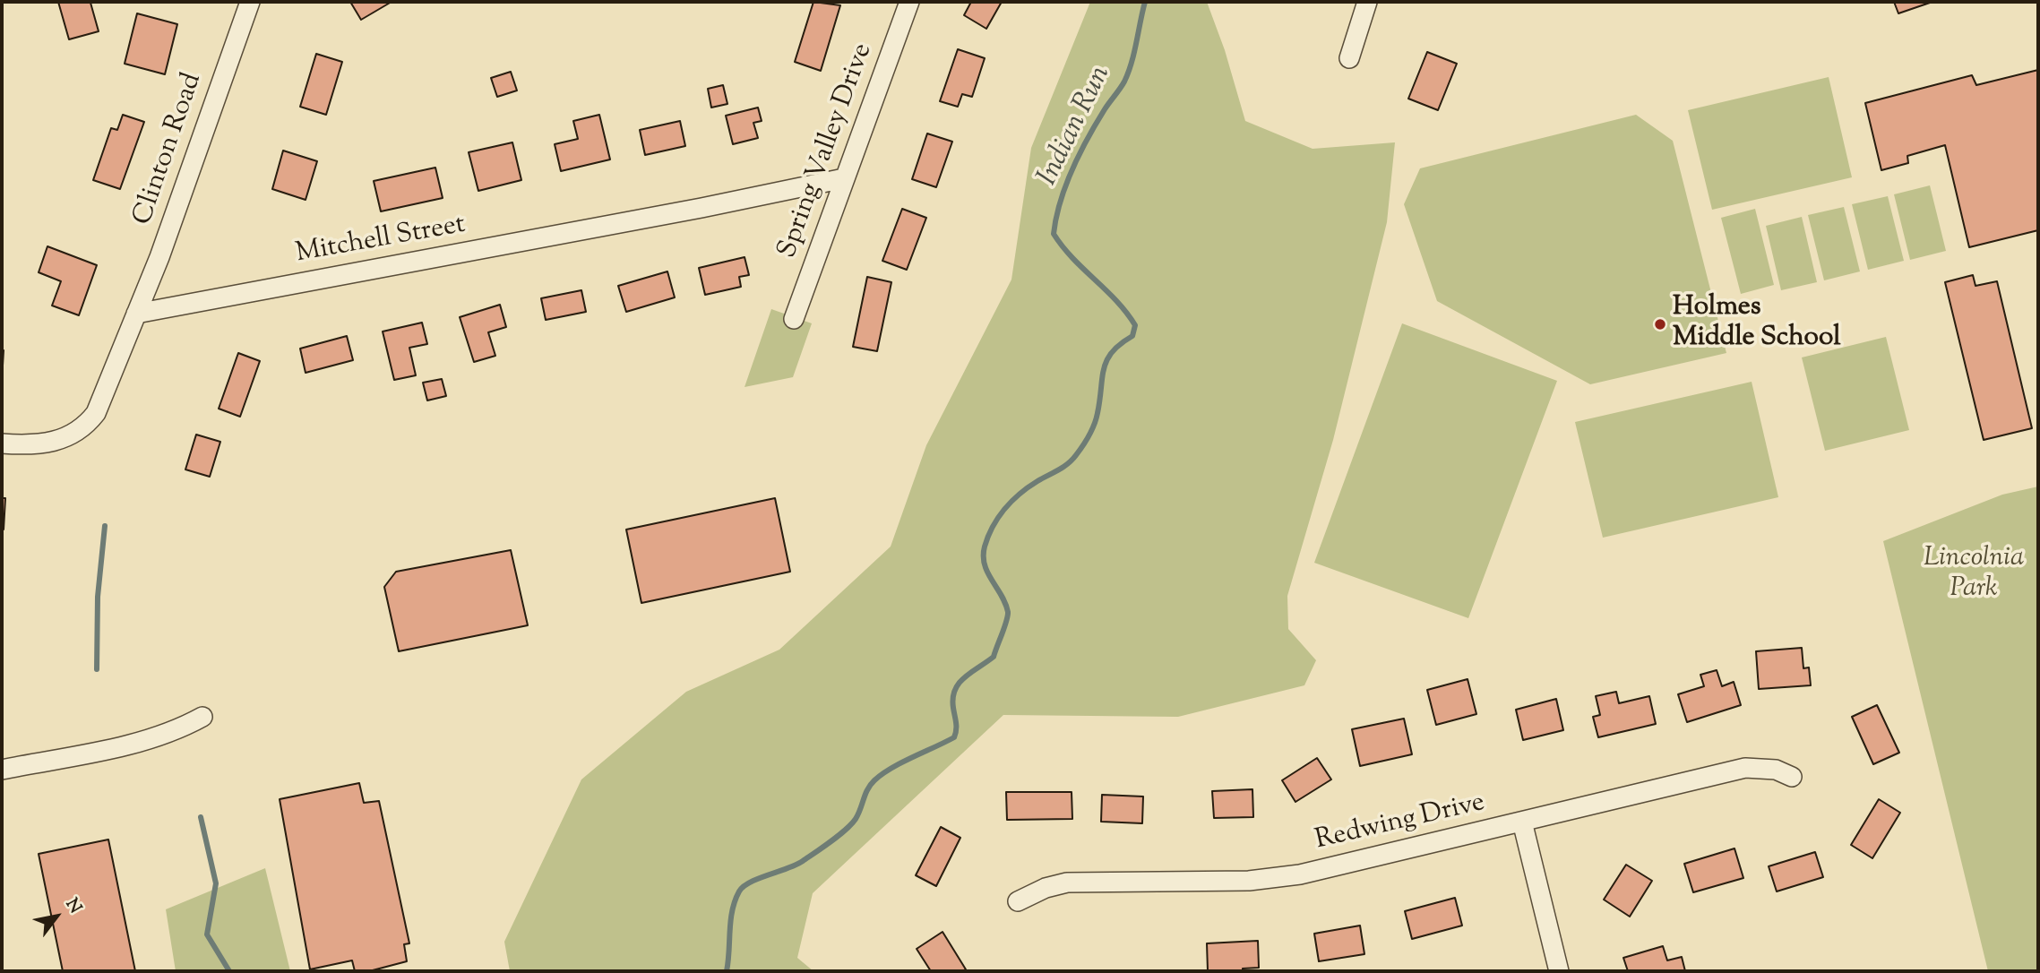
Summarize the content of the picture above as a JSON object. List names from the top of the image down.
{
  "streets": {
    "street": [
      "Clinton Road",
      "Spring Valley Drive",
      "Mitchell Street",
      "Redwing Drive"
    ]
  },
  "crossings": [
    ["Clinton Road", "Mitchell Street"],
    ["Spring Valley Drive", "Mitchell Street"]
  ],
  "water": ["Indian Run"],
  "parks": ["Lincolnia Park"],
  "places": ["Holmes Middle School"],
  "north": "top right"
}
